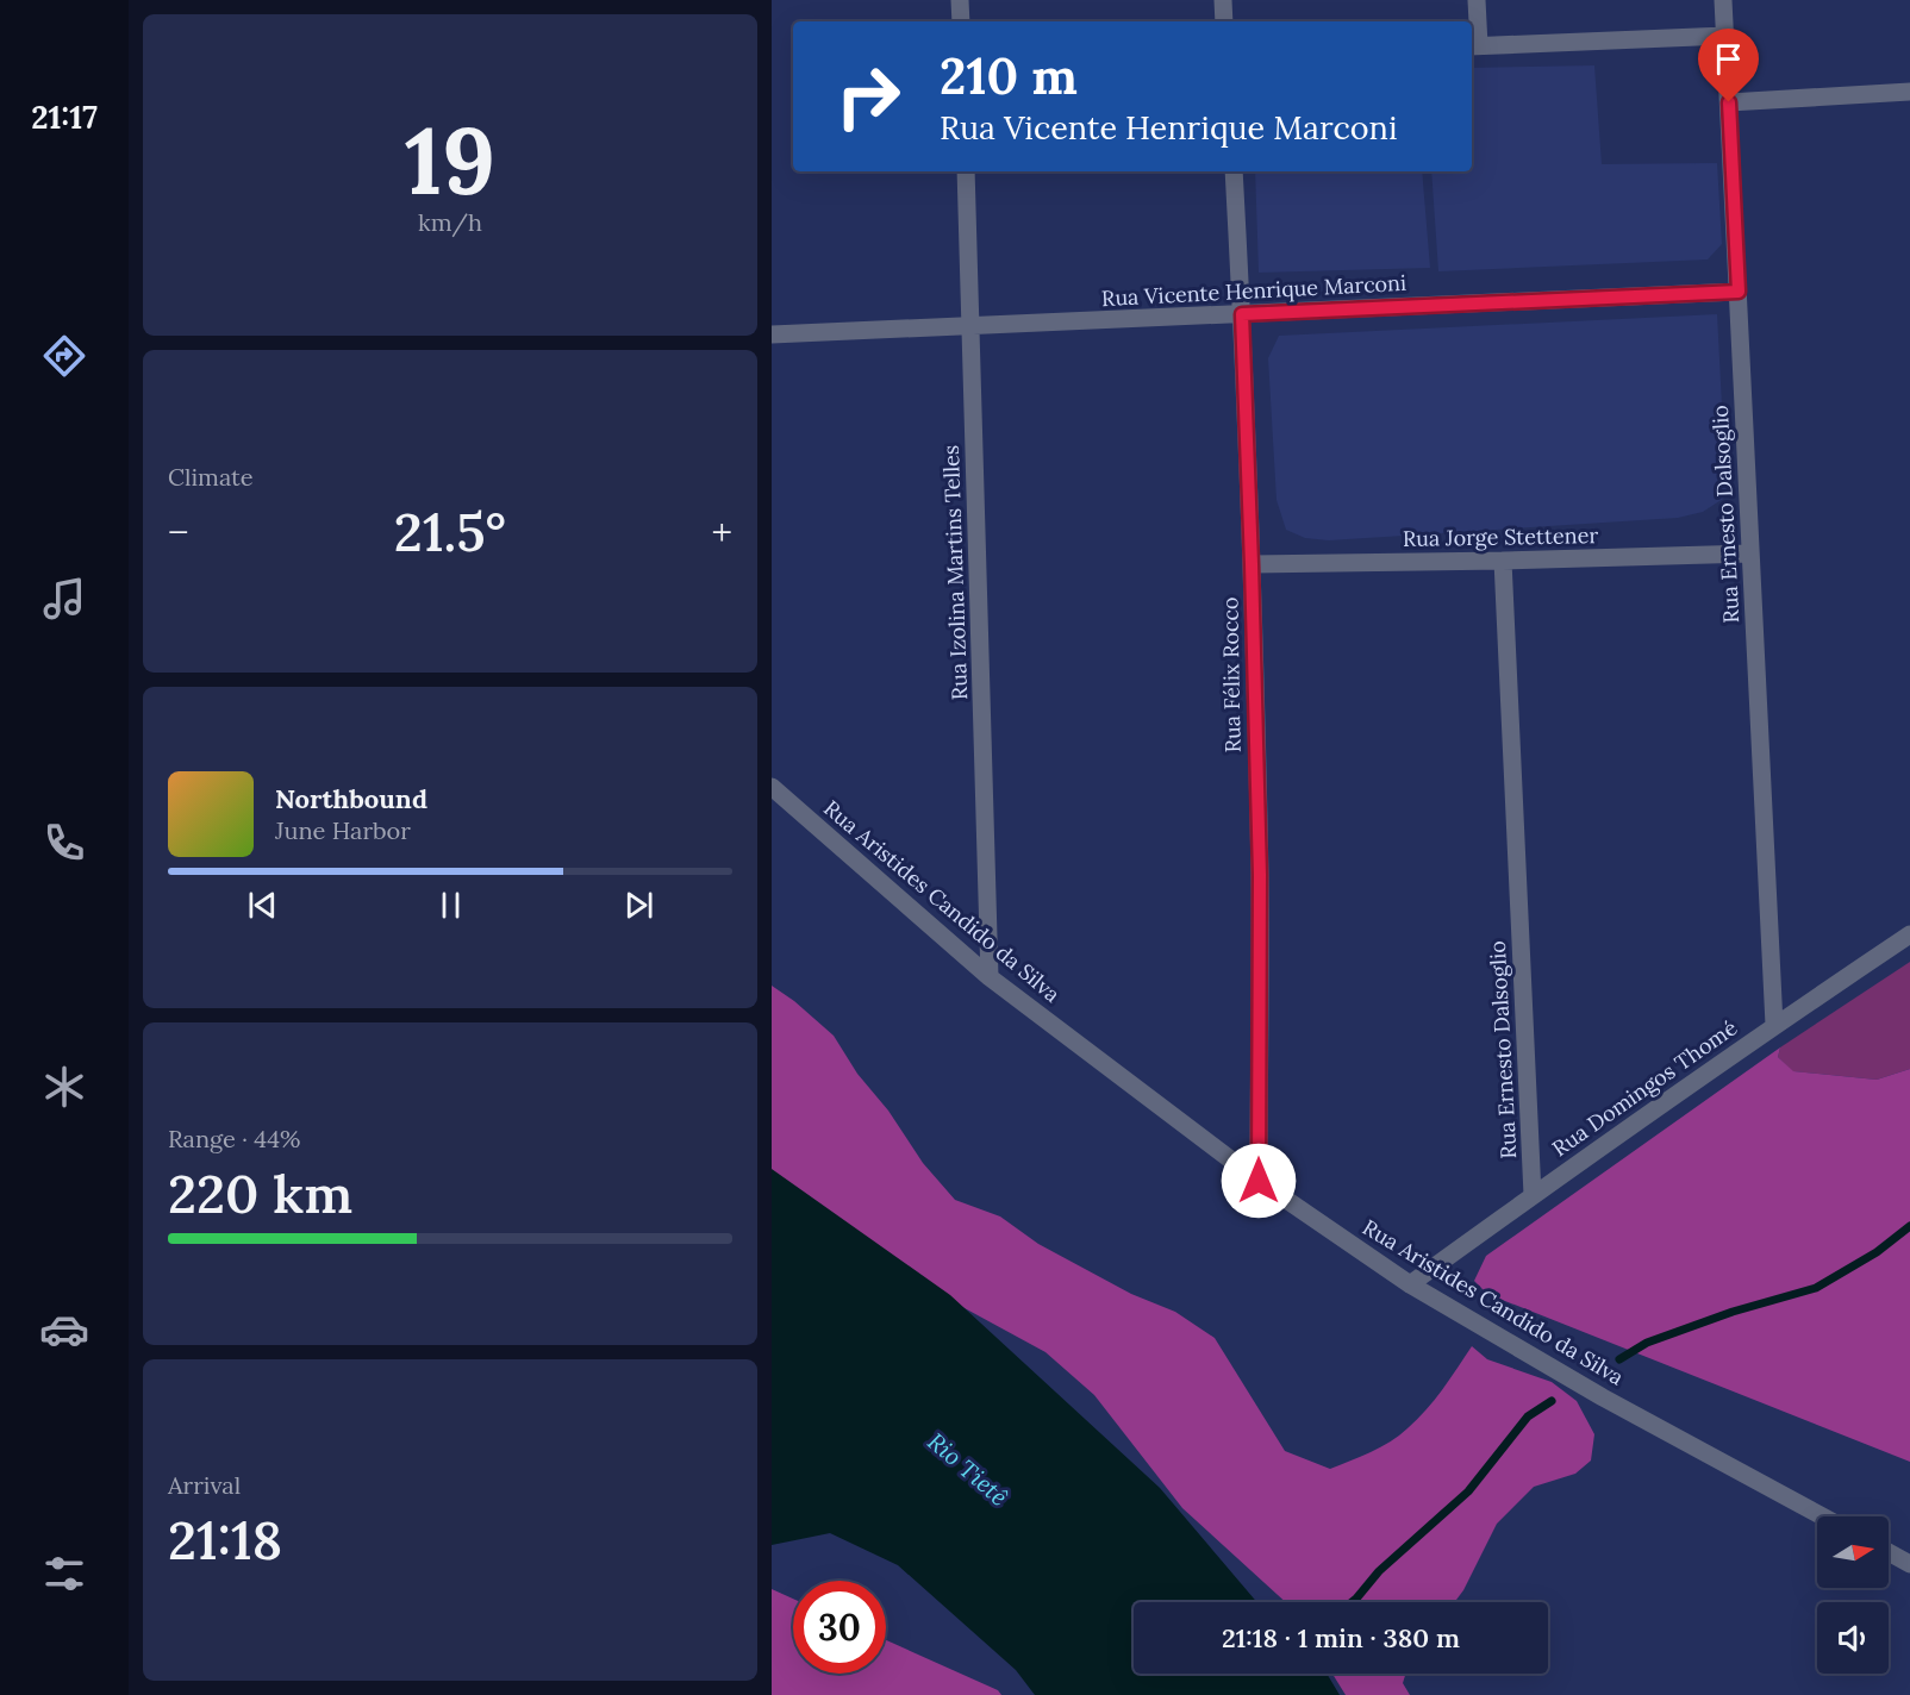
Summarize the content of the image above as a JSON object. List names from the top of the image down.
{
  "streets": {
    "street": [
      "Rua Vicente Henrique Marconi",
      "Rua Ernesto Dalsoglio",
      "Rua Jorge Stettener",
      "Rua Izolina Martins Telles",
      "Rua Félix Rocco",
      "Rua Aristides Candido da Silva",
      "Rua Domingos Thomé"
    ]
  },
  "crossings": [
    ["Rua Vicente Henrique Marconi", "Rua Ernesto Dalsoglio"],
    ["Rua Vicente Henrique Marconi", "Rua Izolina Martins Telles"],
    ["Rua Vicente Henrique Marconi", "Rua Félix Rocco"],
    ["Rua Ernesto Dalsoglio", "Rua Jorge Stettener"],
    ["Rua Ernesto Dalsoglio", "Rua Domingos Thomé"],
    ["Rua Jorge Stettener", "Rua Félix Rocco"],
    ["Rua Izolina Martins Telles", "Rua Aristides Candido da Silva"],
    ["Rua Félix Rocco", "Rua Aristides Candido da Silva"],
    ["Rua Aristides Candido da Silva", "Rua Domingos Thomé"]
  ],
  "water": ["Rio Tietê"],
  "north": "right",
  "page": {
    "tabs": "21:17",
    "tile": [
      ["19", "km/h"],
      "Climate",
      ["Range · 44%", "220 km"],
      ["Arrival", "21:18"]
    ],
    "turn": ["210 m", "Rua Vicente Henrique Marconi"],
    "heat": ["−", "21.5°", "+"],
    "song": ["Northbound", "June Harbor"],
    "limit": "30",
    "trip": "21:18 · 1 min · 380 m"
  }
}
